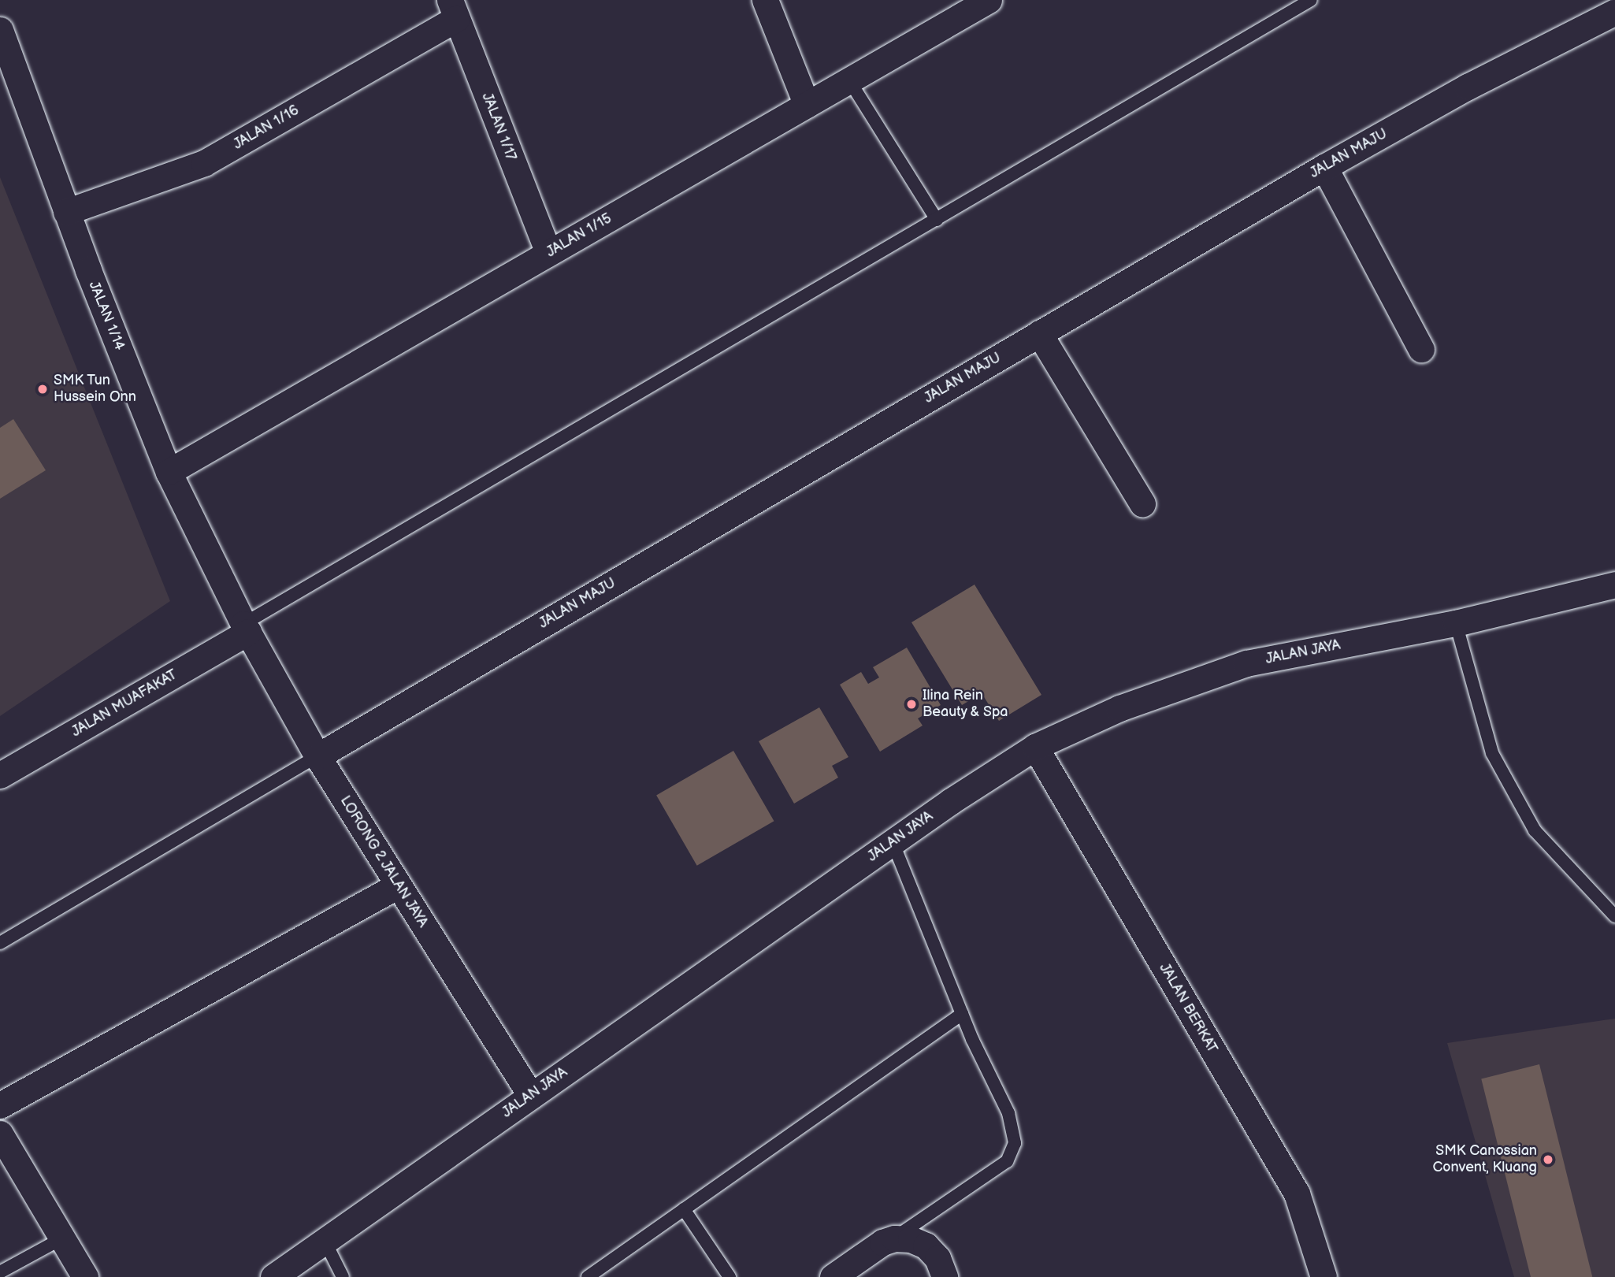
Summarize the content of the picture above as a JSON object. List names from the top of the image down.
{
  "streets": {
    "street": [
      "JALAN 1/17",
      "JALAN 1/16",
      "JALAN MAJU",
      "JALAN 1/15",
      "JALAN 1/14",
      "JALAN JAYA",
      "JALAN MUAFAKAT",
      "LORONG 2 JALAN JAYA",
      "JALAN BERKAT"
    ]
  },
  "crossings": [
    ["JALAN 1/17", "JALAN 1/16"],
    ["JALAN 1/17", "JALAN 1/15"],
    ["JALAN 1/16", "JALAN 1/14"],
    ["JALAN MAJU", "LORONG 2 JALAN JAYA"],
    ["JALAN 1/15", "JALAN 1/14"],
    ["JALAN 1/14", "JALAN MUAFAKAT"],
    ["JALAN 1/14", "LORONG 2 JALAN JAYA"],
    ["JALAN JAYA", "LORONG 2 JALAN JAYA"],
    ["JALAN JAYA", "JALAN BERKAT"],
    ["JALAN MUAFAKAT", "LORONG 2 JALAN JAYA"]
  ],
  "places": ["SMK Tun Hussein Onn", "Ilina Rein Beauty & Spa", "SMK Canossian Convent, Kluang"]
}
